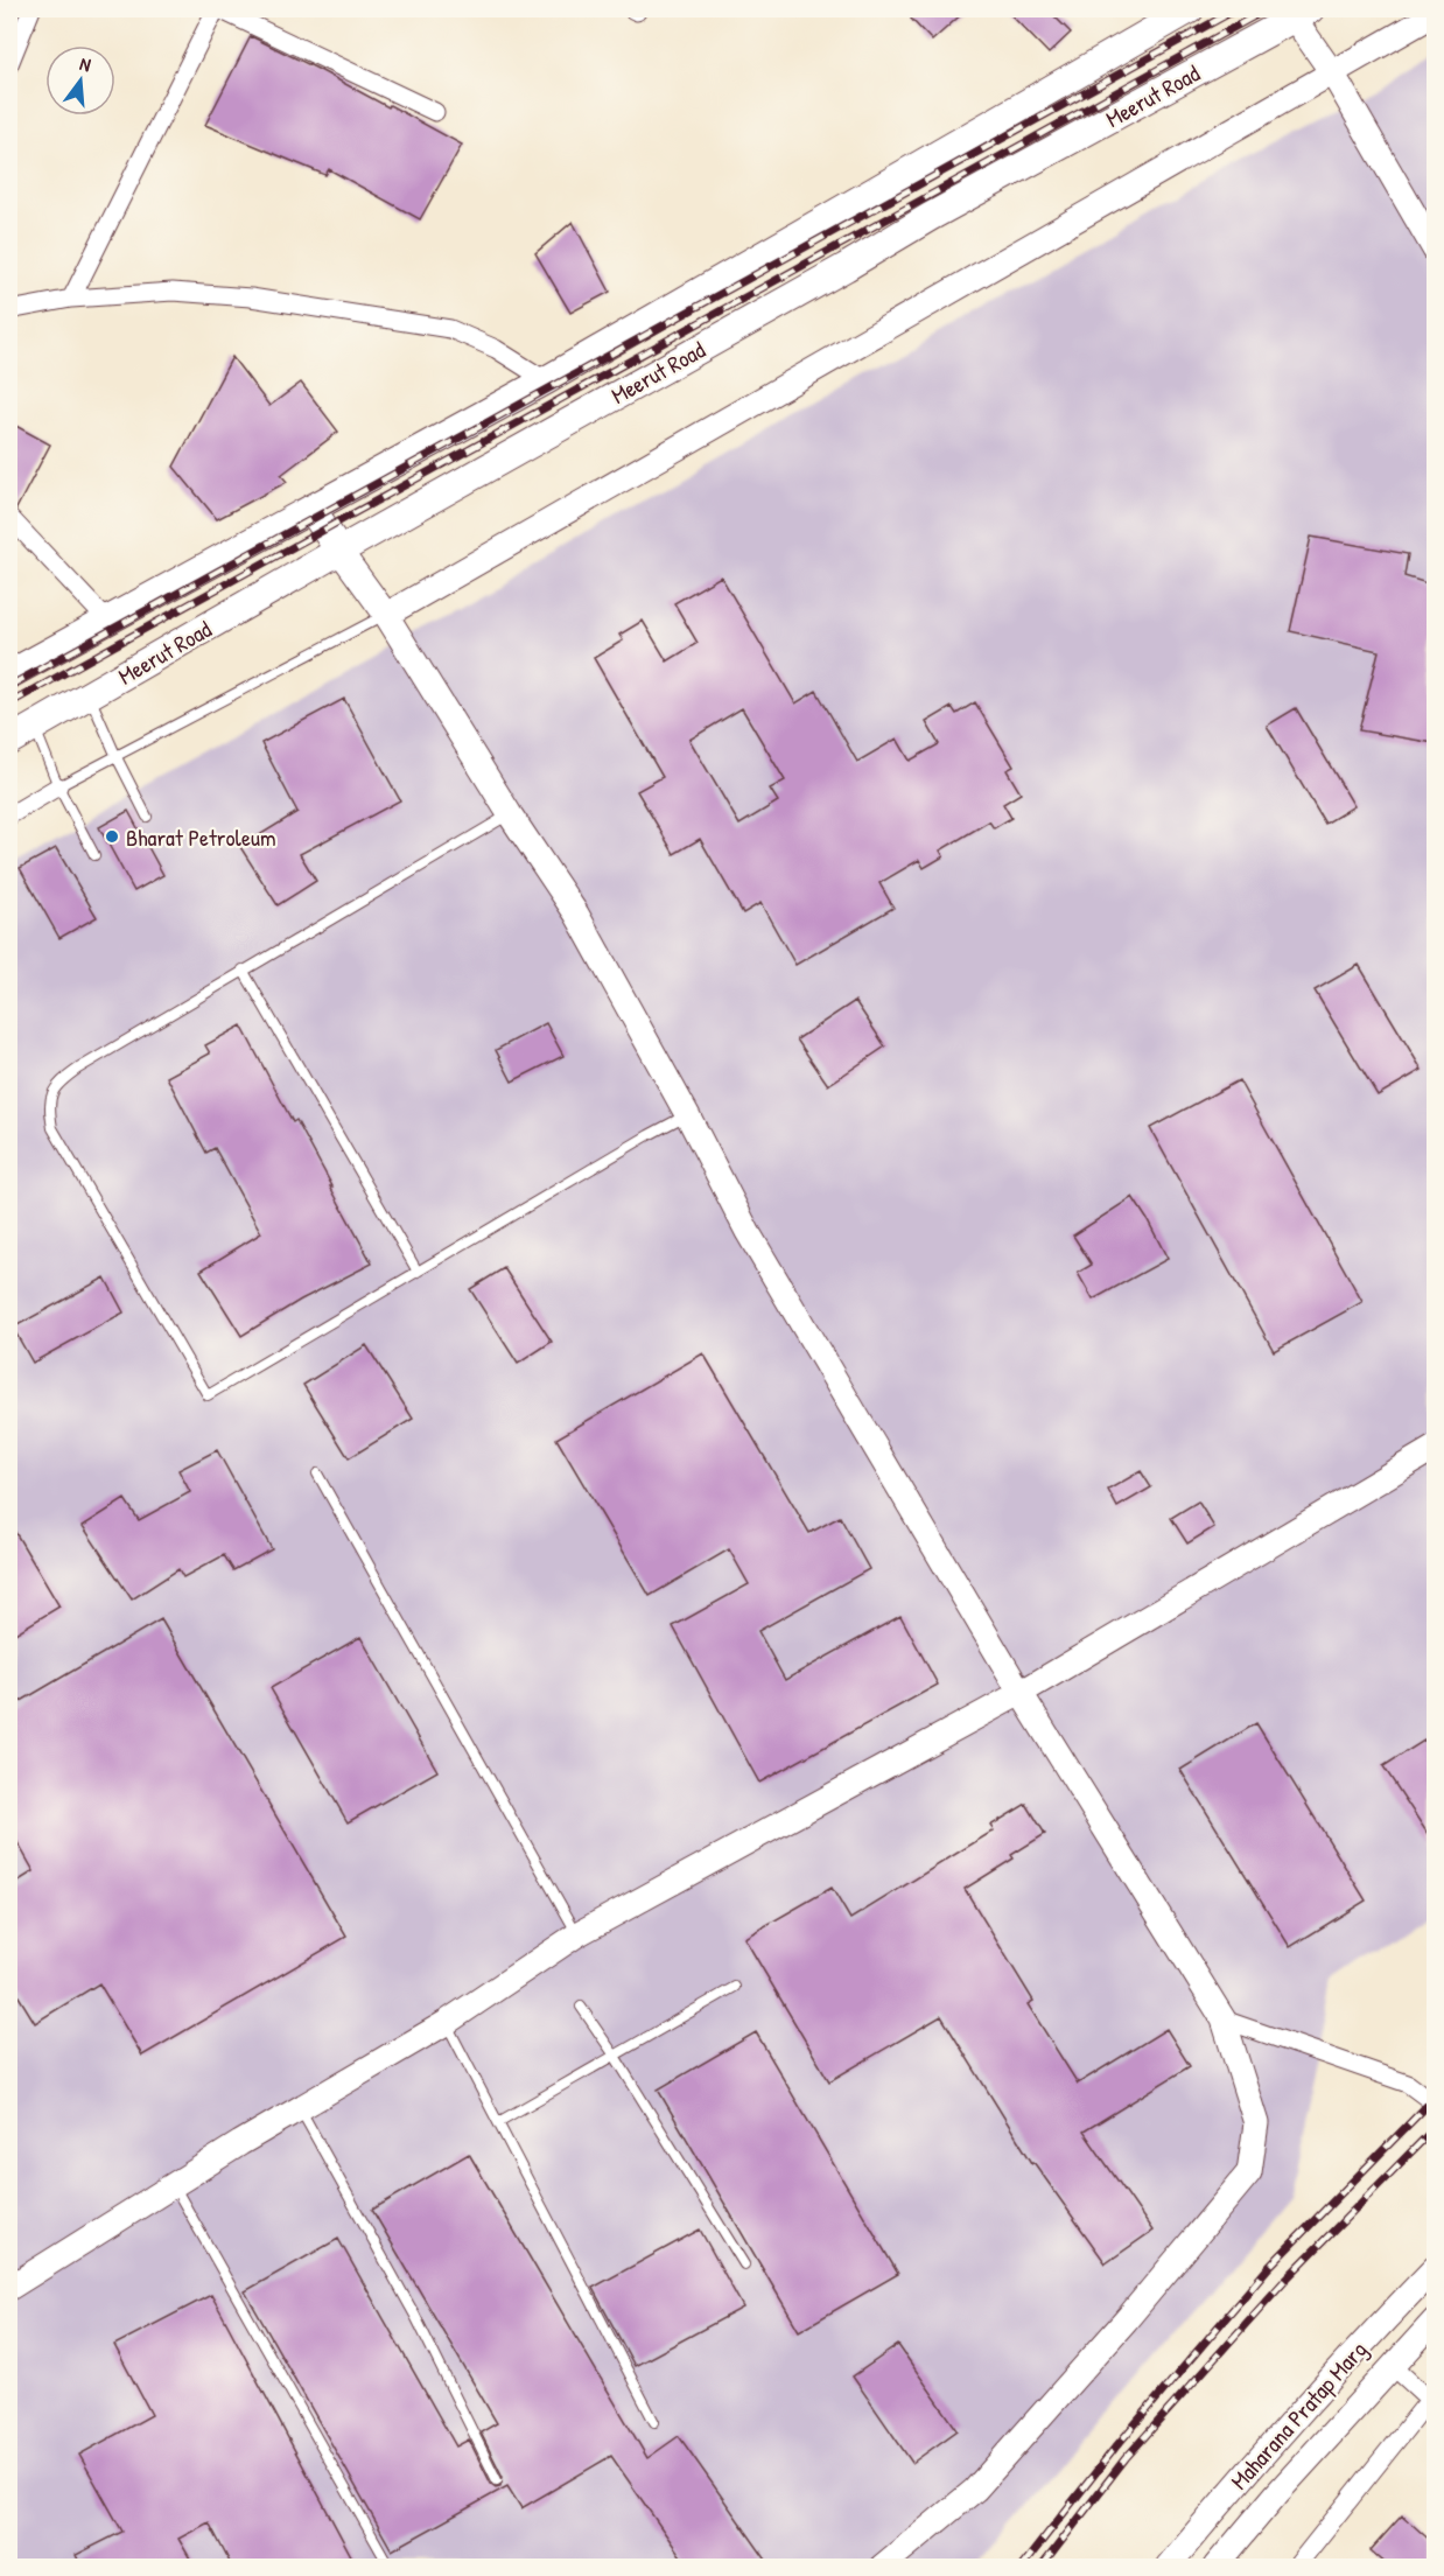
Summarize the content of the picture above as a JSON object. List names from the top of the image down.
{
  "streets": {
    "main road": ["Meerut Road"],
    "street": ["Maharana Pratap Marg"]
  },
  "places": ["Bharat Petroleum"],
  "north": "top"
}
